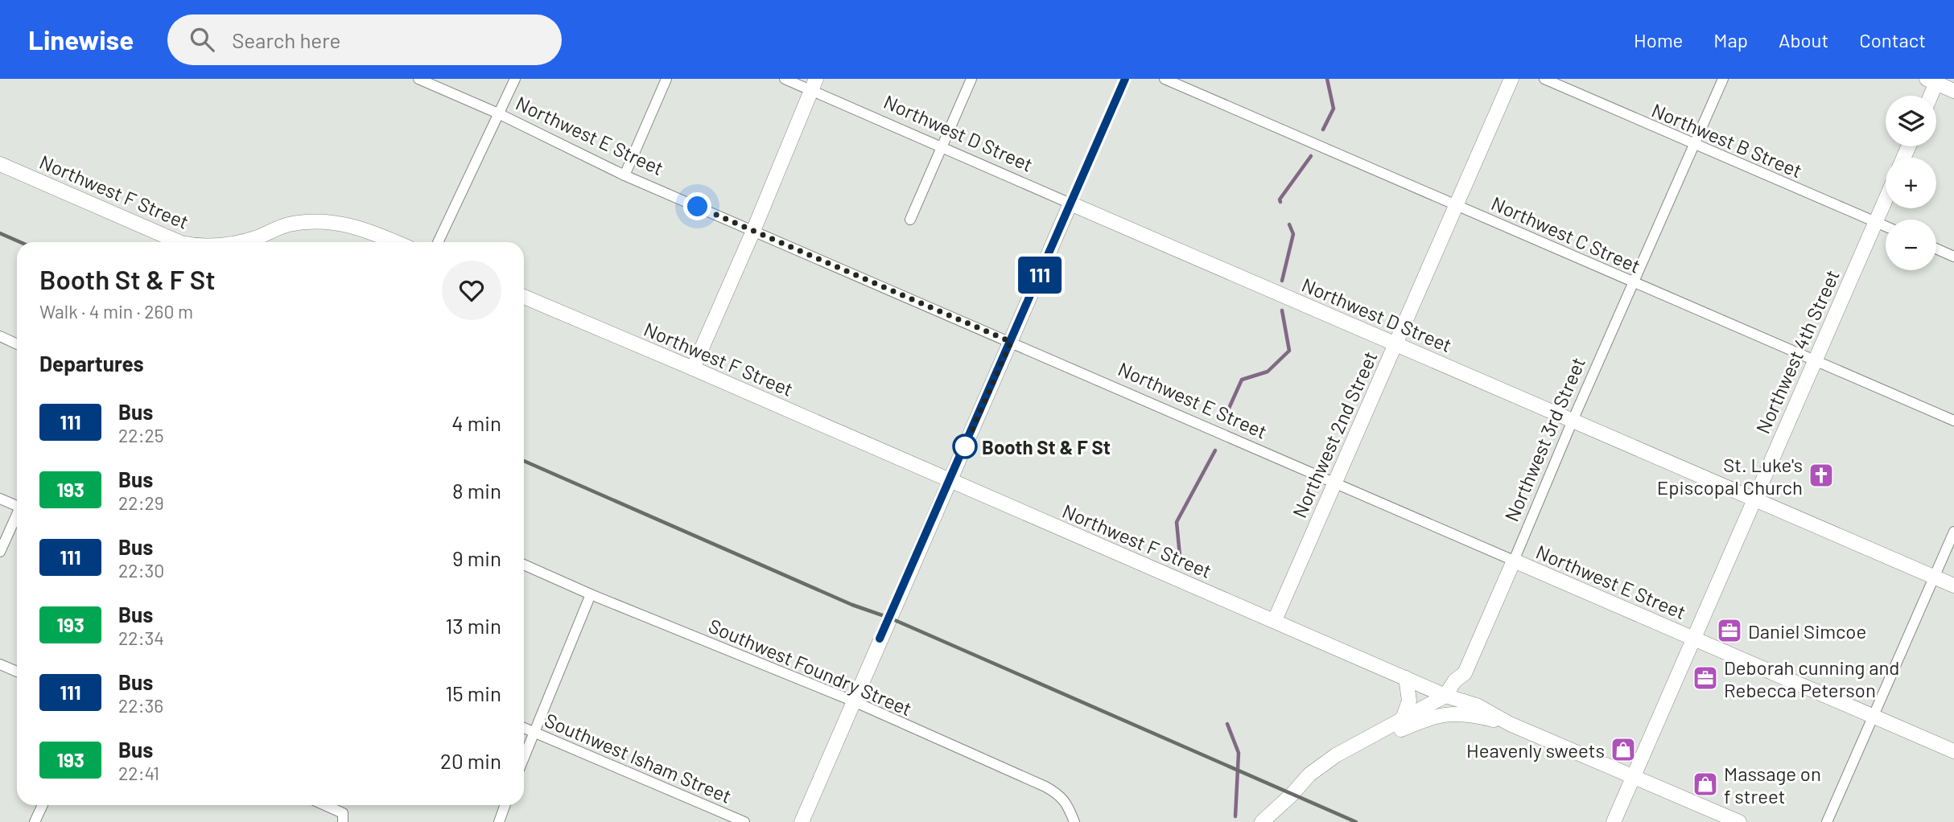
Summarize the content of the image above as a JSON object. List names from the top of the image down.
{
  "streets": {
    "street": [
      "Northwest D Street",
      "Northwest E Street",
      "Northwest B Street",
      "Northwest F Street",
      "Northwest C Street",
      "Northwest 4th Street",
      "Northwest 2nd Street",
      "Northwest 3rd Street",
      "Southwest Foundry Street",
      "Southwest Isham Street"
    ]
  },
  "crossings": [
    ["Northwest D Street", "Northwest 4th Street"],
    ["Northwest D Street", "Northwest 2nd Street"],
    ["Northwest D Street", "Northwest 3rd Street"],
    ["Northwest E Street", "Northwest 4th Street"],
    ["Northwest E Street", "Northwest 2nd Street"],
    ["Northwest E Street", "Northwest 3rd Street"],
    ["Northwest B Street", "Northwest 4th Street"],
    ["Northwest B Street", "Northwest 3rd Street"],
    ["Northwest F Street", "Northwest 4th Street"],
    ["Northwest F Street", "Northwest 2nd Street"],
    ["Northwest F Street", "Northwest 3rd Street"],
    ["Northwest C Street", "Northwest 4th Street"],
    ["Northwest C Street", "Northwest 2nd Street"],
    ["Northwest C Street", "Northwest 3rd Street"]
  ],
  "places": {
    "other": ["Booth St & F St"],
    "church": ["St. Luke's Episcopal Church"],
    "office": ["Daniel Simcoe", "Deborah cunning and Rebecca Peterson"],
    "shop": ["Heavenly sweets", "Massage on f street"]
  },
  "lines": ["bus line 111"],
  "page": {
    "header": "Linewise",
    "search": "Search here",
    "nav": [
      "Home",
      "Map",
      "About",
      "Contact"
    ],
    "on_map": "111",
    "map_buttons": ["+", "−"],
    "heading": [
      ["Booth St & F St", "Walk · 4 min · 260 m"],
      "Departures"
    ],
    "list": [
      {
        "mark": "111",
        "name": "Bus",
        "note": "22:25",
        "value": "4 min"
      },
      {
        "mark": "193",
        "name": "Bus",
        "note": "22:29",
        "value": "8 min"
      },
      {
        "mark": "111",
        "name": "Bus",
        "note": "22:30",
        "value": "9 min"
      },
      {
        "mark": "193",
        "name": "Bus",
        "note": "22:34",
        "value": "13 min"
      },
      {
        "mark": "111",
        "name": "Bus",
        "note": "22:36",
        "value": "15 min"
      },
      {
        "mark": "193",
        "name": "Bus",
        "note": "22:41",
        "value": "20 min"
      }
    ]
  }
}
